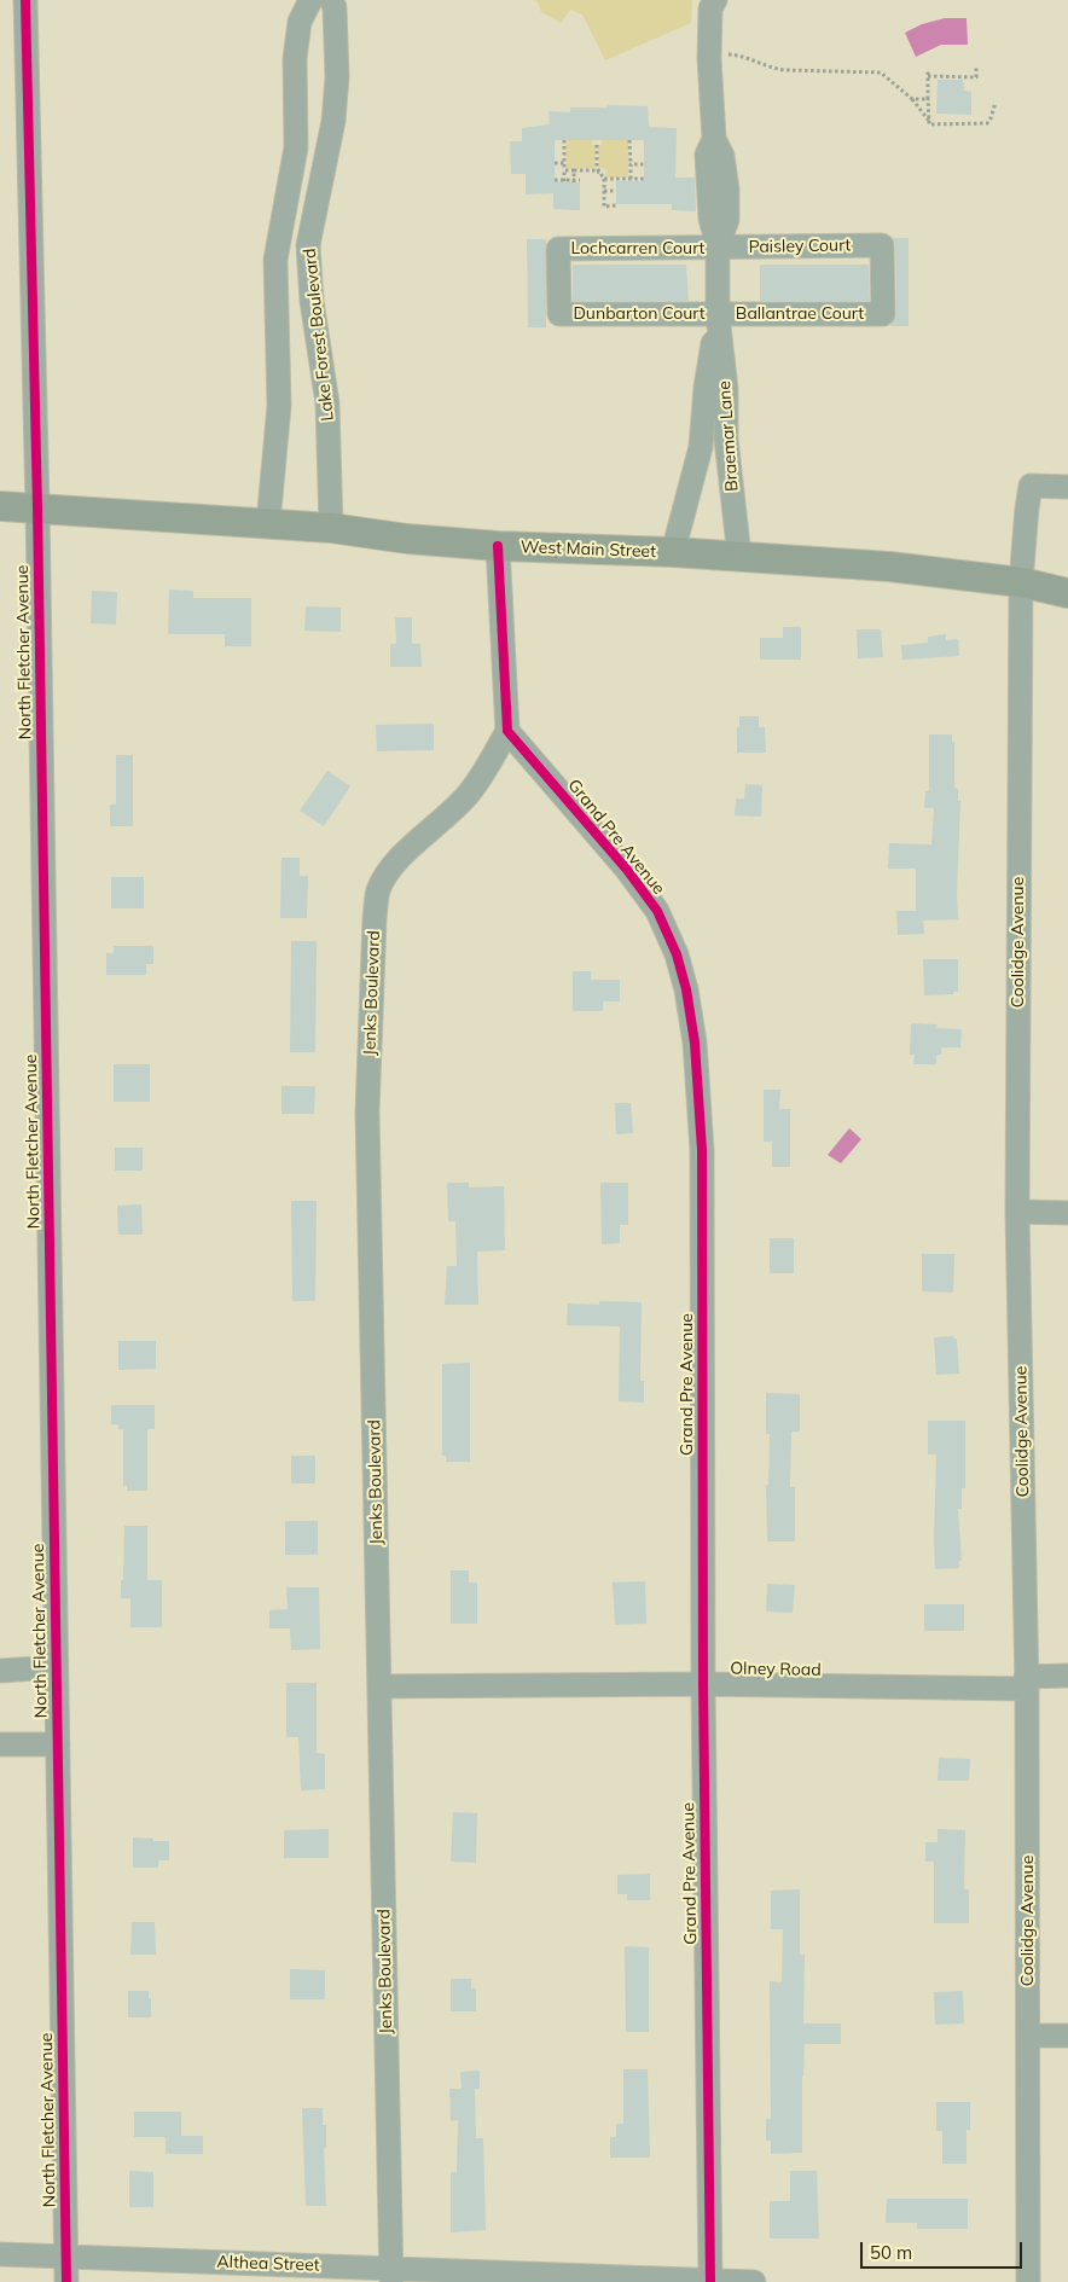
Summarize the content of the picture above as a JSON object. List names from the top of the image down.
{
  "streets": {
    "main road": ["West Main Street"],
    "street": [
      "Paisley Court",
      "Lochcarren Court",
      "Dunbarton Court",
      "Ballantrae Court",
      "Lake Forest Boulevard",
      "Braemar Lane",
      "North Fletcher Avenue",
      "Grand Pre Avenue",
      "Coolidge Avenue",
      "Jenks Boulevard",
      "Olney Road",
      "Althea Street"
    ]
  },
  "crossings": [
    ["Paisley Court", "Lochcarren Court"],
    ["Paisley Court", "Ballantrae Court"],
    ["Paisley Court", "Braemar Lane"],
    ["Lochcarren Court", "Dunbarton Court"],
    ["Lochcarren Court", "Braemar Lane"],
    ["Dunbarton Court", "Ballantrae Court"],
    ["Dunbarton Court", "Braemar Lane"],
    ["Ballantrae Court", "Braemar Lane"],
    ["Lake Forest Boulevard", "West Main Street"],
    ["Braemar Lane", "West Main Street"],
    ["West Main Street", "North Fletcher Avenue"],
    ["West Main Street", "Coolidge Avenue"],
    ["North Fletcher Avenue", "Althea Street"],
    ["Grand Pre Avenue", "Jenks Boulevard"],
    ["Grand Pre Avenue", "Olney Road"],
    ["Grand Pre Avenue", "Althea Street"],
    ["Coolidge Avenue", "Olney Road"],
    ["Jenks Boulevard", "Olney Road"],
    ["Jenks Boulevard", "Althea Street"]
  ],
  "scale_bar": "50 m"
}
